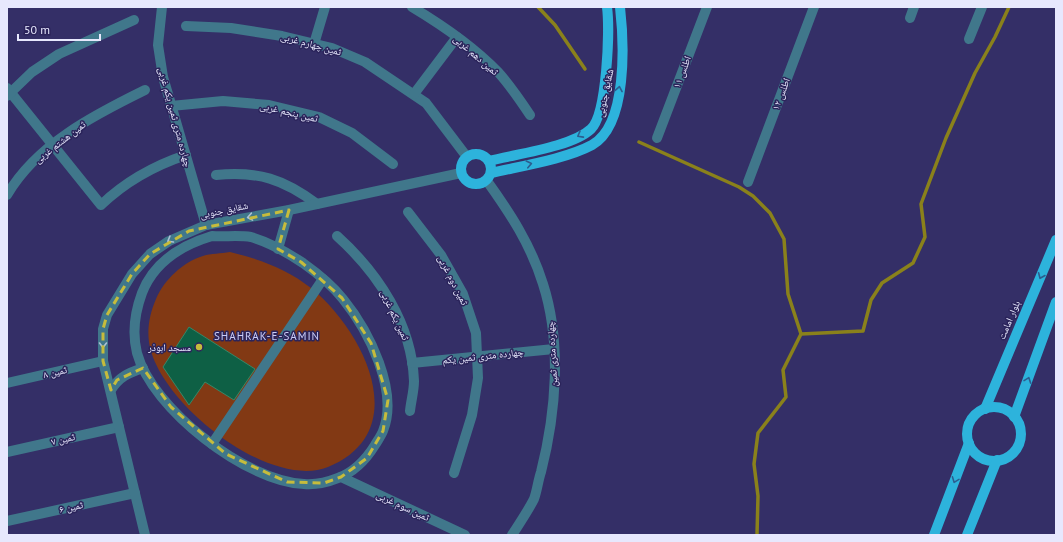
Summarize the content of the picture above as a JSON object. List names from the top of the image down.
{
  "streets": {
    "main road": ["شقایق جنوبی", "بلوار امامت"],
    "street": [
      "ثمین چهارم غربی",
      "ثمین دهم غربی",
      "اطلس ۱۱",
      "اطلس ۱۲",
      "ثمین پنجم غربی",
      "چهارده متری ثمین یکم غربی",
      "ثمین هشتم غربی",
      "ثمین دوم غربی",
      "ثمین یکم غربی",
      "چهارده متری ثمین",
      "چهارده متری ثمین یکم",
      "ثمین ۸",
      "ثمین ۷",
      "ثمین سوم غربی",
      "ثمین ۶"
    ]
  },
  "crossings": [
    ["ثمین چهارم غربی", "شقایق جنوبی"],
    ["ثمین چهارم غربی", "چهارده متری ثمین"],
    ["شقایق جنوبی", "چهارده متری ثمین یکم غربی"],
    ["شقایق جنوبی", "چهارده متری ثمین"],
    ["شقایق جنوبی", "ثمین ۸"],
    ["شقایق جنوبی", "ثمین ۷"],
    ["شقایق جنوبی", "ثمین ۶"],
    ["ثمین پنجم غربی", "چهارده متری ثمین یکم غربی"],
    ["ثمین دوم غربی", "چهارده متری ثمین یکم"],
    ["ثمین یکم غربی", "چهارده متری ثمین یکم"],
    ["چهارده متری ثمین", "چهارده متری ثمین یکم"]
  ],
  "districts": ["SHAHRAK-E-SAMIN"],
  "places": ["مسجد ابوذر"],
  "scale_bar": "50 m"
}
